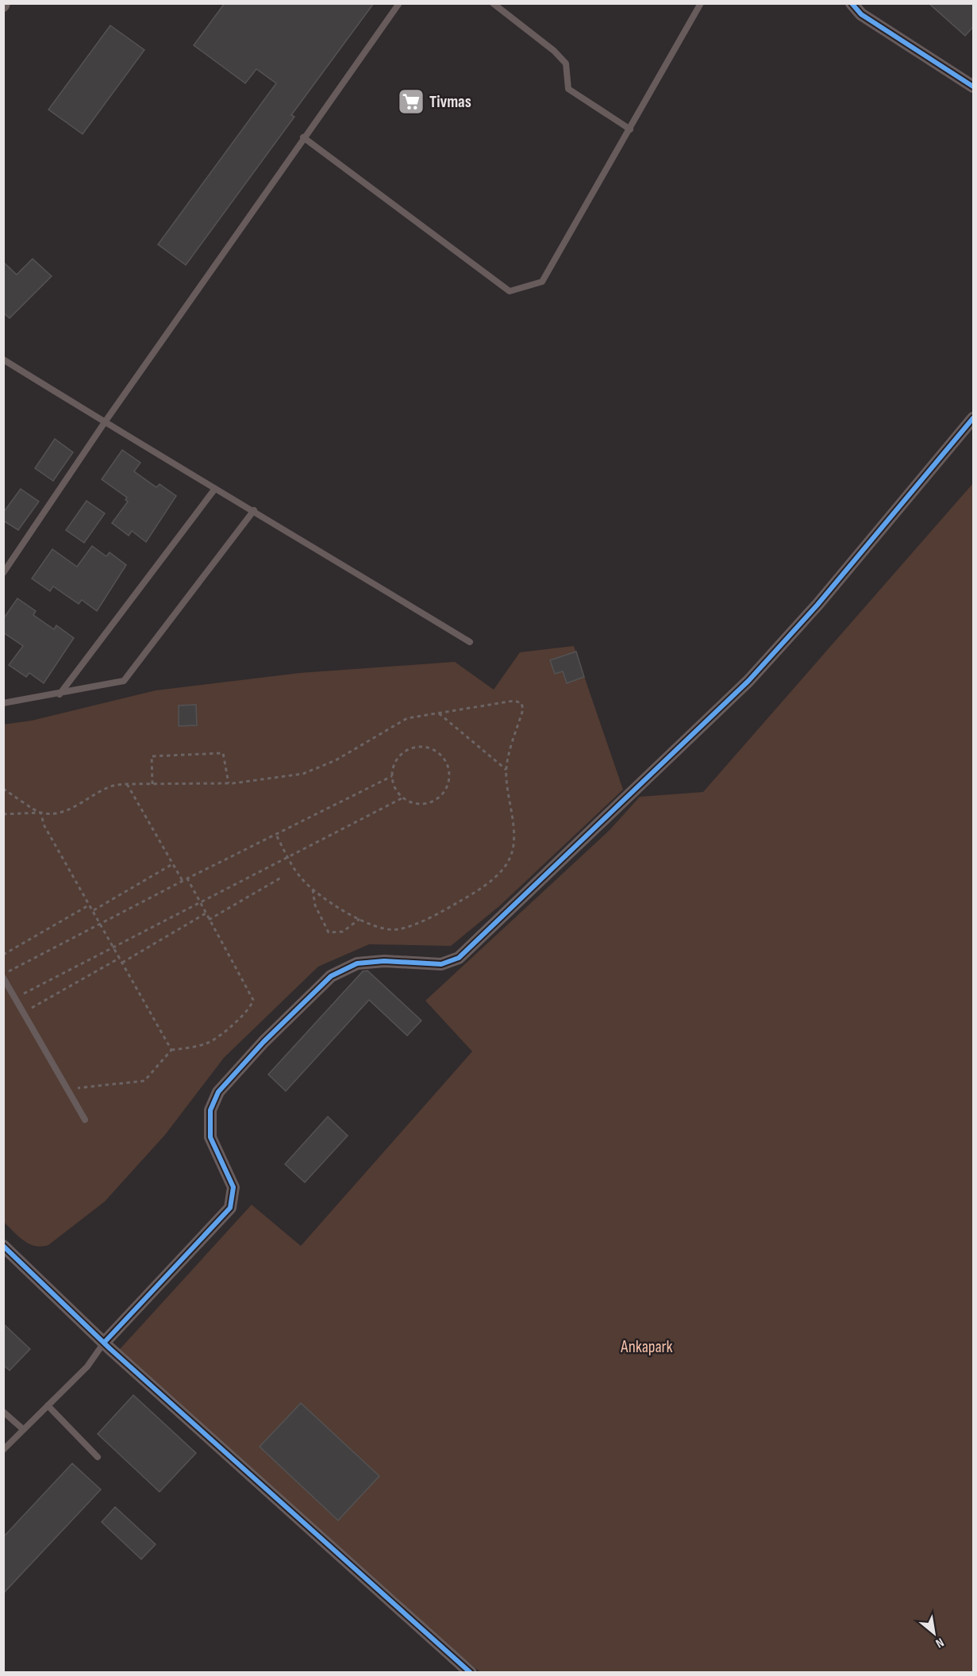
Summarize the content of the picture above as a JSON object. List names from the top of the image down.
{
  "parks": ["Ankapark"],
  "places": {
    "supermarket": ["Tivmas"]
  },
  "north": "bottom right"
}
